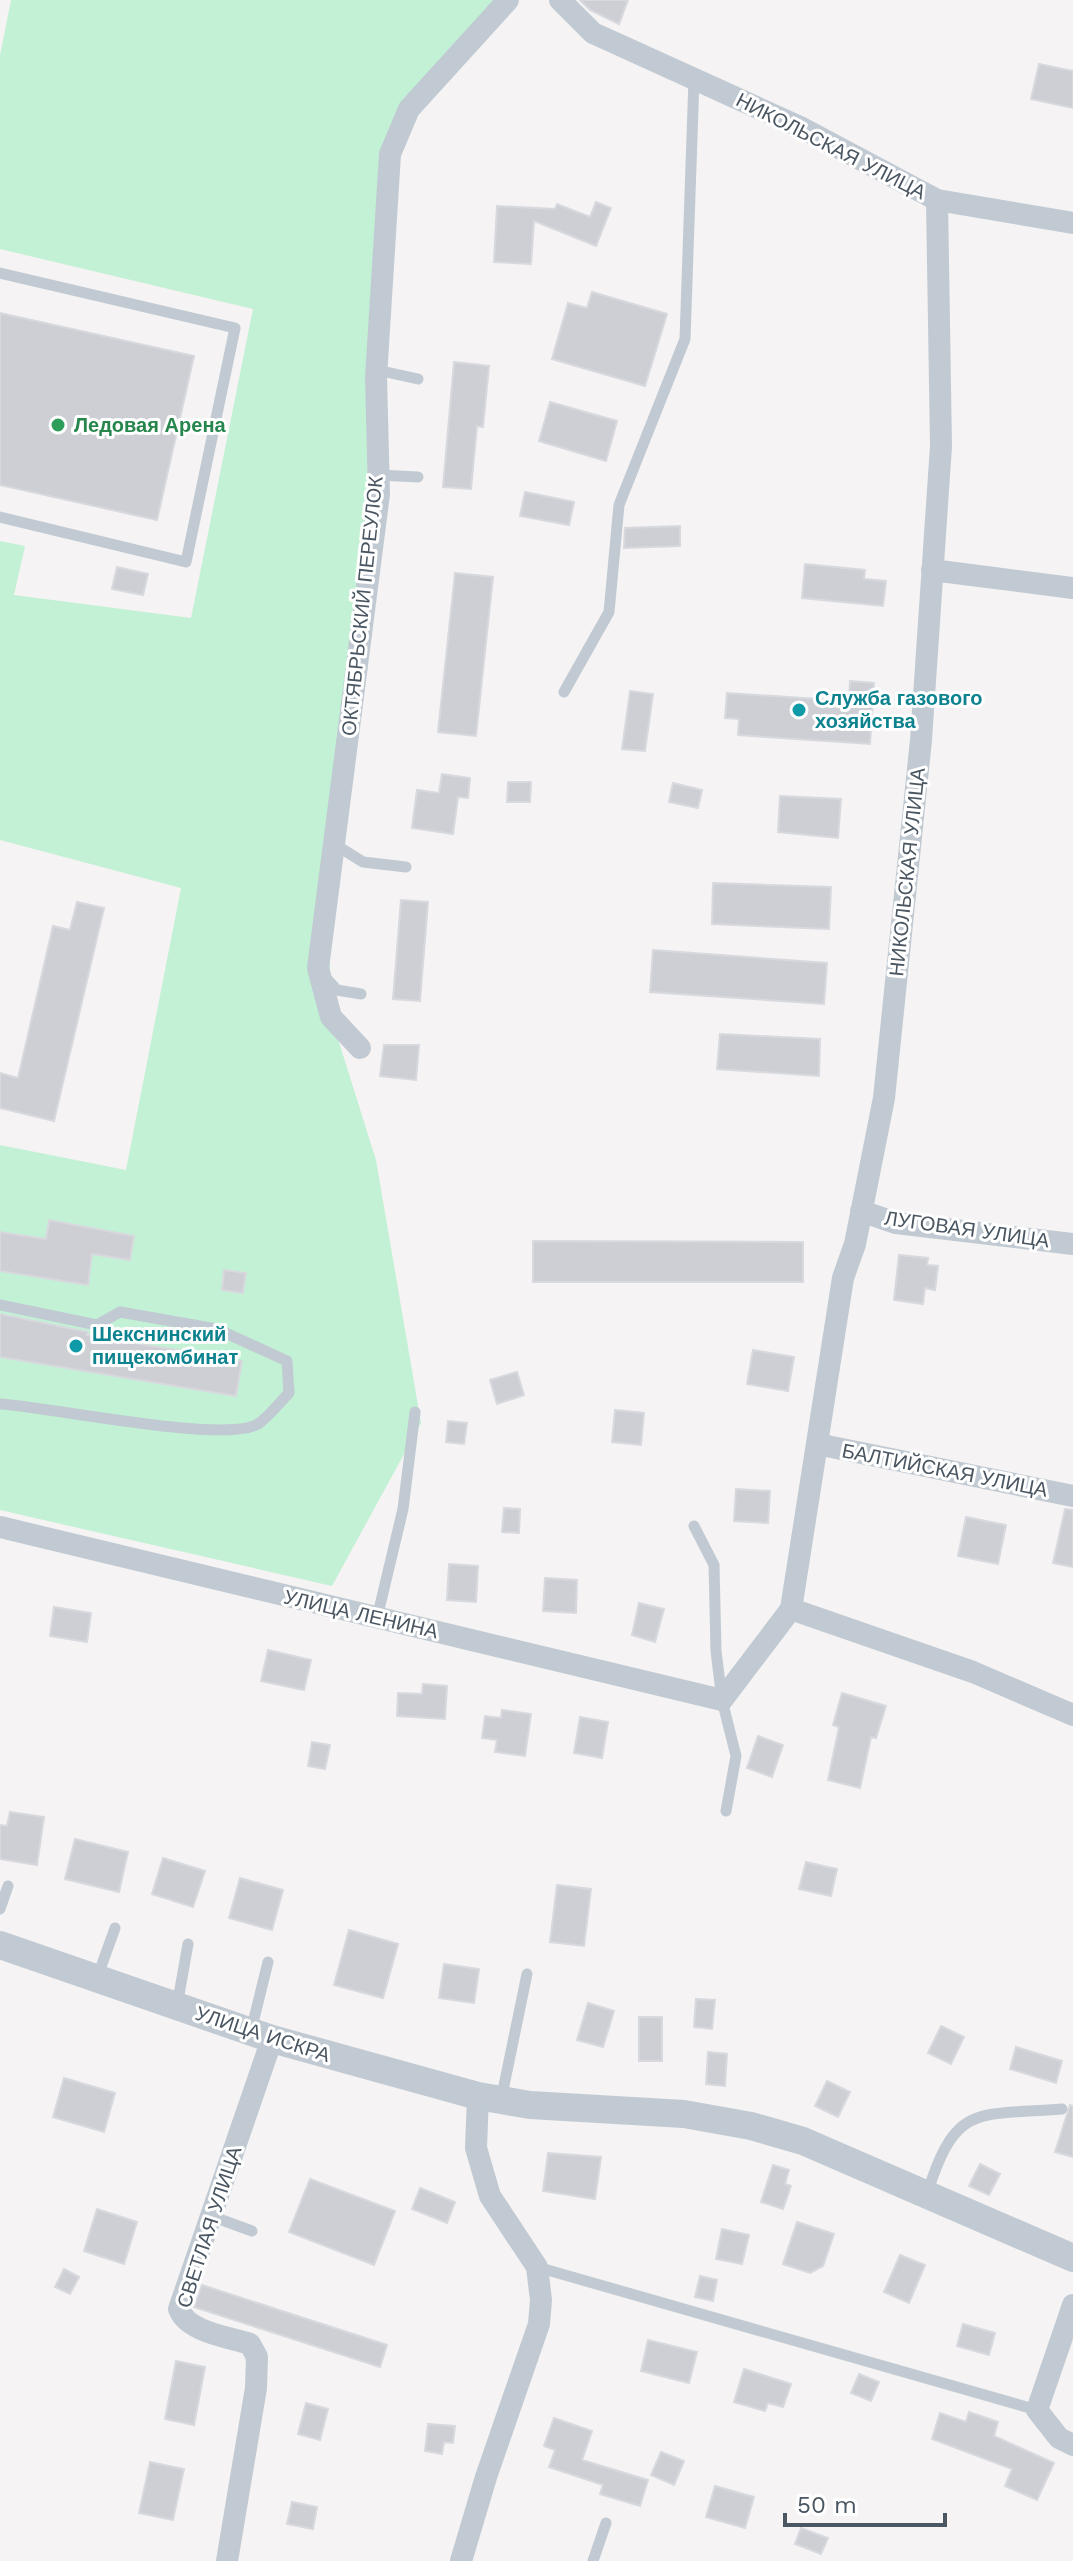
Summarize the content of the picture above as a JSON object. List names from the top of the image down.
{
  "streets": {
    "street": [
      "НИКОЛЬСКАЯ УЛИЦА",
      "ОКТЯБРЬСКИЙ ПЕРЕУЛОК",
      "ЛУГОВАЯ УЛИЦА",
      "БАЛТИЙСКАЯ УЛИЦА",
      "УЛИЦА ЛЕНИНА",
      "УЛИЦА ИСКРА",
      "СВЕТЛАЯ УЛИЦА"
    ]
  },
  "crossings": [
    ["НИКОЛЬСКАЯ УЛИЦА", "ЛУГОВАЯ УЛИЦА"],
    ["НИКОЛЬСКАЯ УЛИЦА", "БАЛТИЙСКАЯ УЛИЦА"],
    ["НИКОЛЬСКАЯ УЛИЦА", "УЛИЦА ЛЕНИНА"],
    ["УЛИЦА ИСКРА", "СВЕТЛАЯ УЛИЦА"]
  ],
  "places": ["Ледовая Арена", "Служба газового хозяйства", "Шекснинский пищекомбинат"],
  "scale_bar": "50 m"
}
